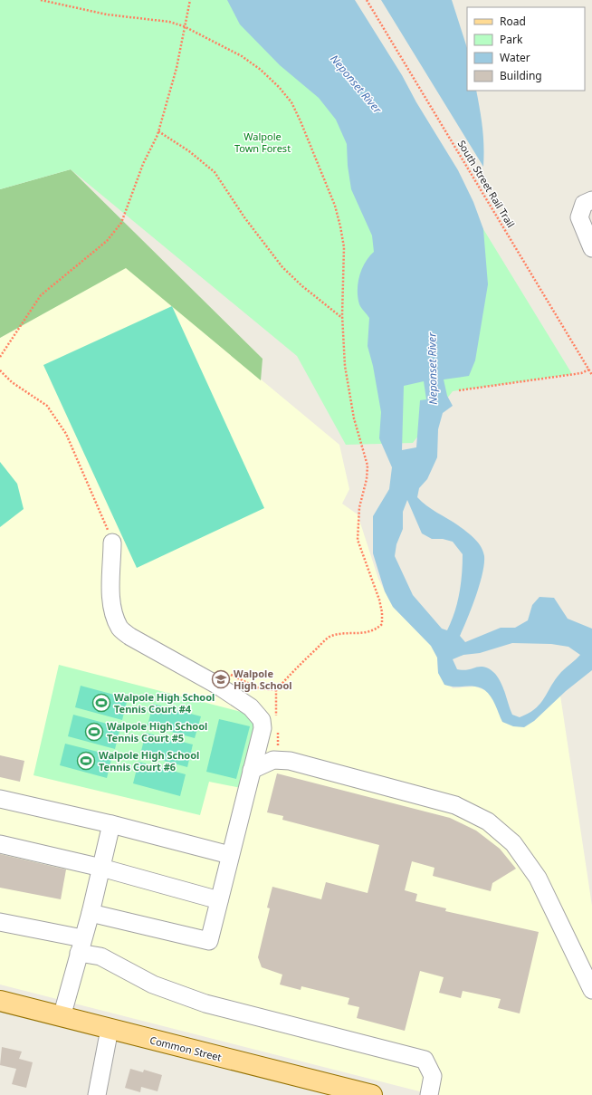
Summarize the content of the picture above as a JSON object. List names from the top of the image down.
{
  "streets": {
    "main road": ["Common Street"],
    "path": ["South Street Rail Trail"]
  },
  "water": ["Neponset River"],
  "parks": ["Walpole Town Forest"],
  "places": {
    "school or university": ["Walpole High School"],
    "sports": ["Walpole High School Tennis Court #4", "Walpole High School Tennis Court #5", "Walpole High School Tennis Court #6"]
  },
  "legend": [
    "Road",
    "Park",
    "Water",
    "Building"
  ]
}
